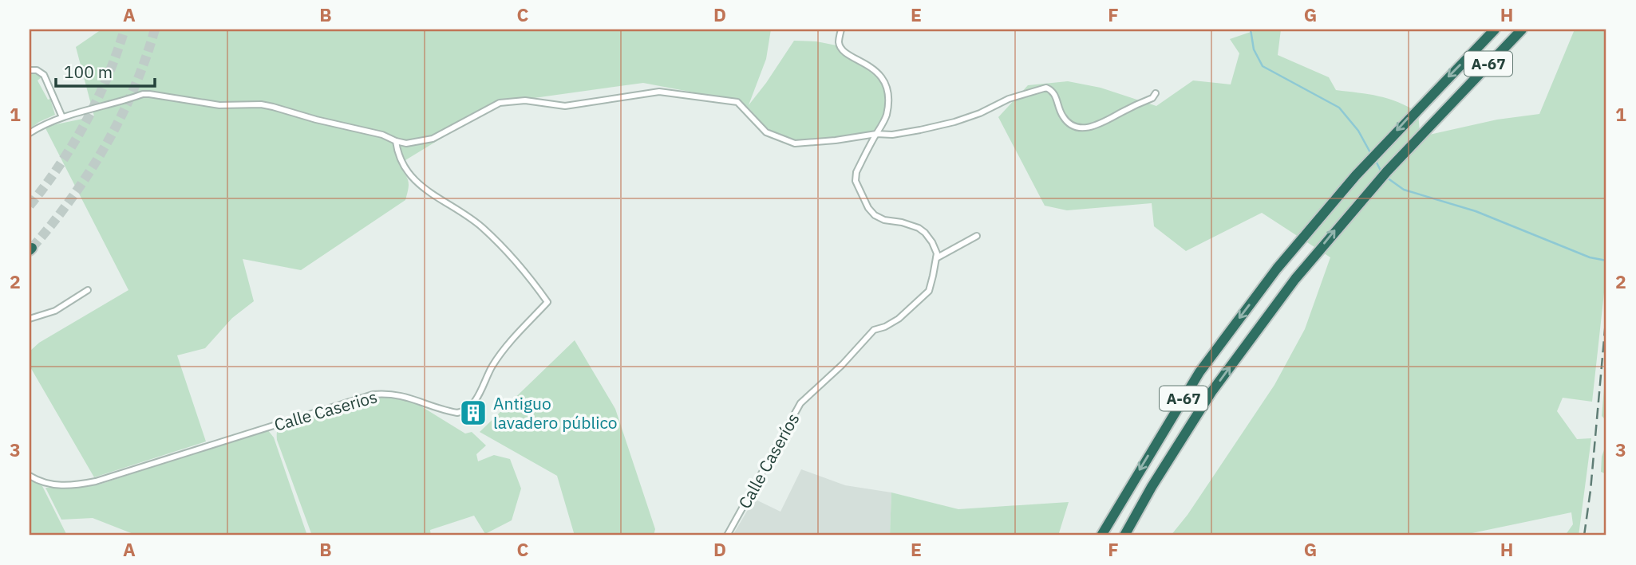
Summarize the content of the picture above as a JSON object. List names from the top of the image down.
{
  "streets": {
    "highway": ["A-67"],
    "street": ["Calle Caserios", "Calle Caseríos"]
  },
  "places": {
    "building": ["Antiguo lavadero público"]
  },
  "scale_bar": "100 m",
  "grid": {
    "columns": [
      "A",
      "B",
      "C",
      "D",
      "E",
      "F",
      "G",
      "H"
    ],
    "rows": ["1", "2", "3"]
  }
}
